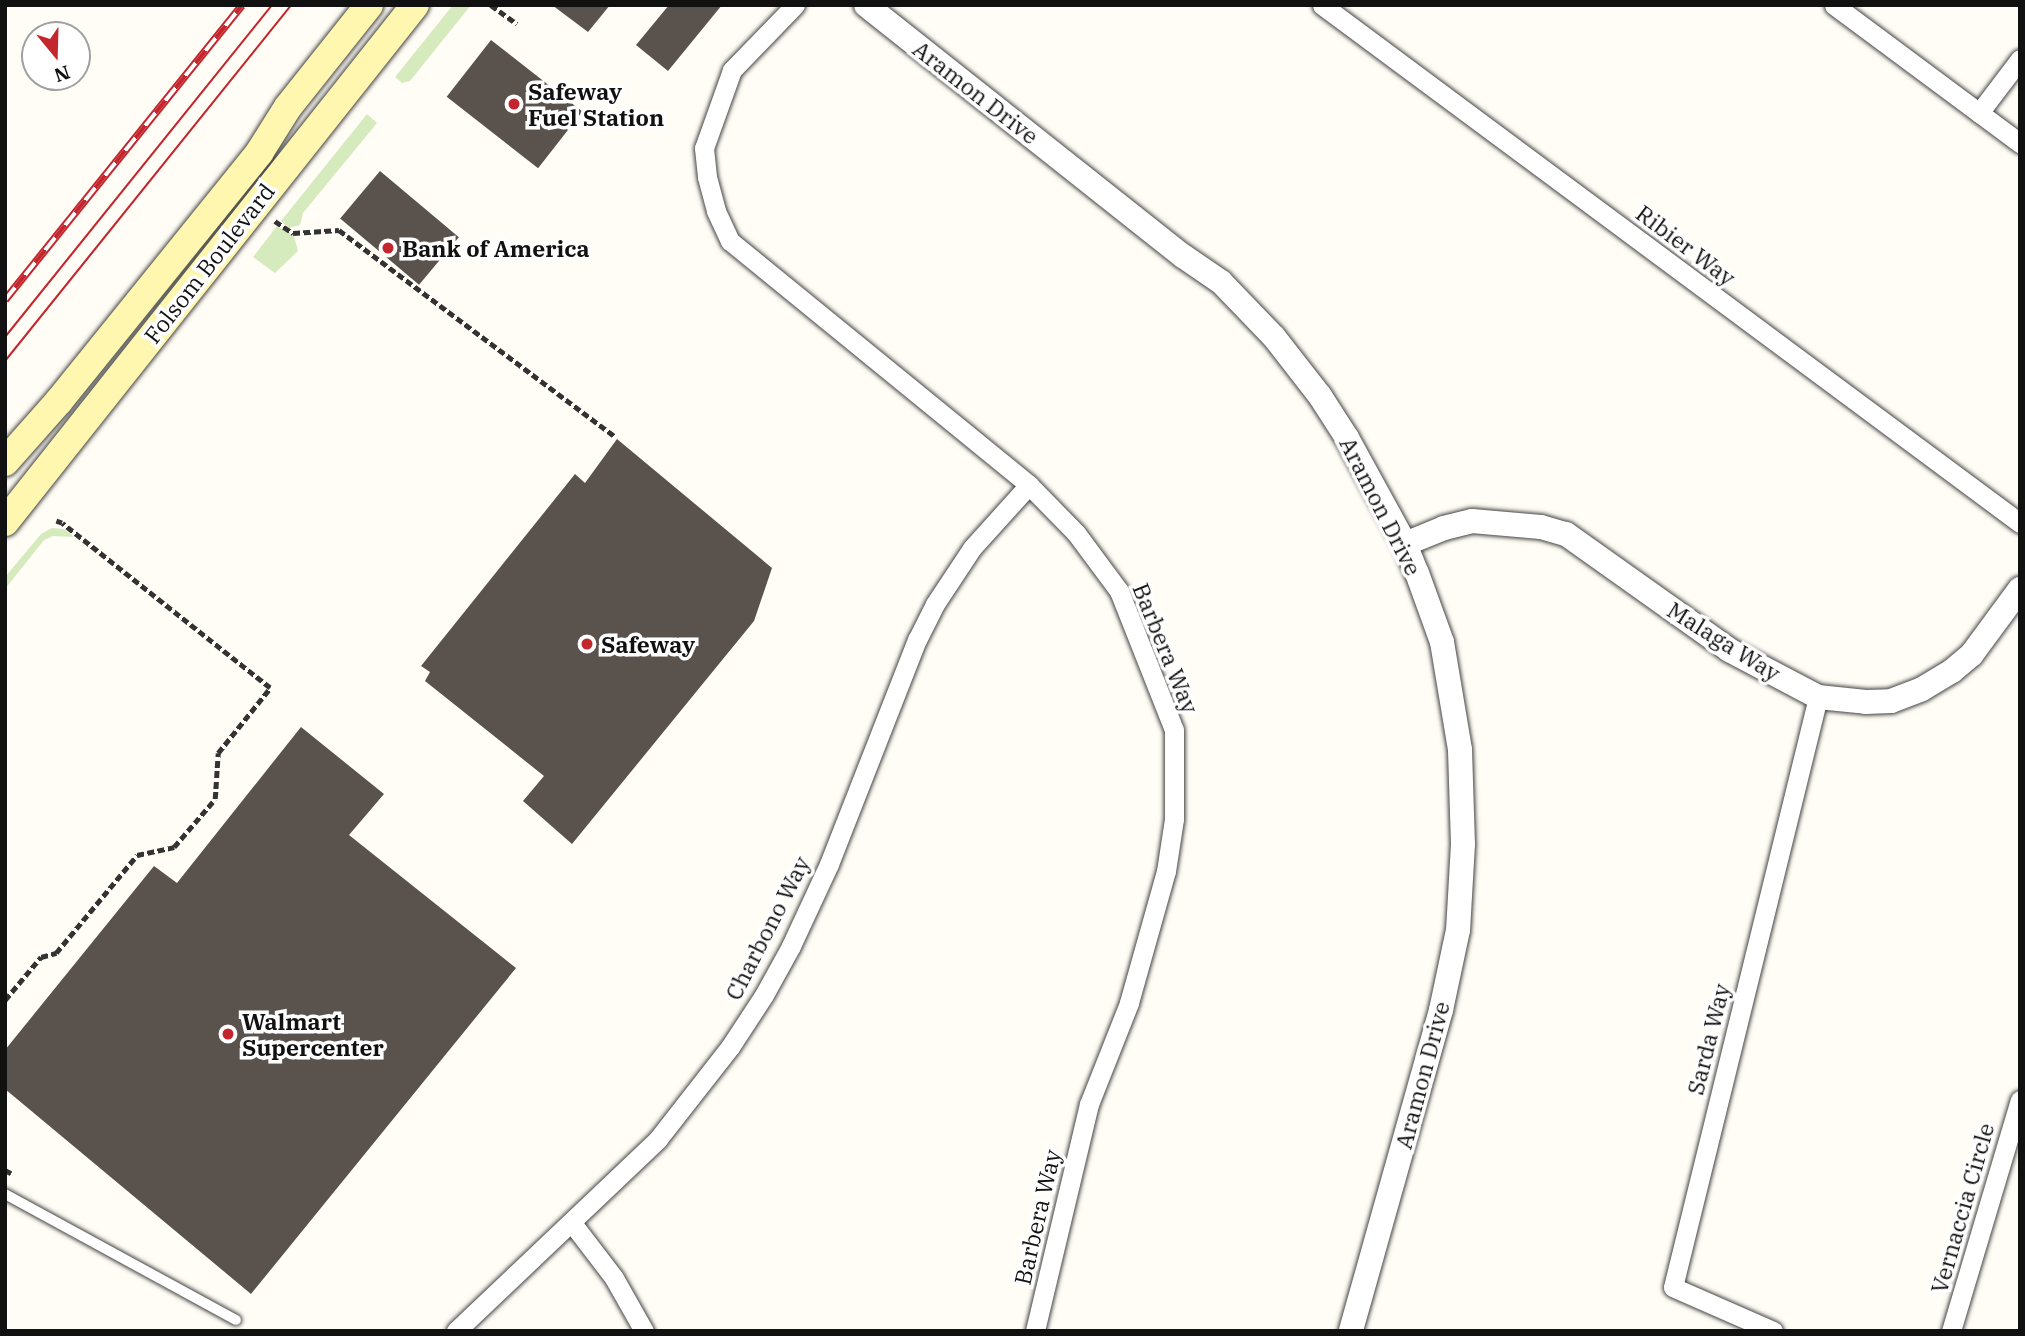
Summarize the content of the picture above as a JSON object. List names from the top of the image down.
{
  "streets": {
    "main road": ["Folsom Boulevard"],
    "street": [
      "Aramon Drive",
      "Ribier Way",
      "Malaga Way",
      "Barbera Way",
      "Charbono Way",
      "Sarda Way",
      "Vernaccia Circle"
    ]
  },
  "crossings": [
    ["Aramon Drive", "Malaga Way"],
    ["Malaga Way", "Sarda Way"],
    ["Barbera Way", "Charbono Way"]
  ],
  "places": [
    "Safeway Fuel Station",
    "Bank of America",
    "Safeway",
    "Walmart Supercenter"
  ],
  "north": "bottom"
}
